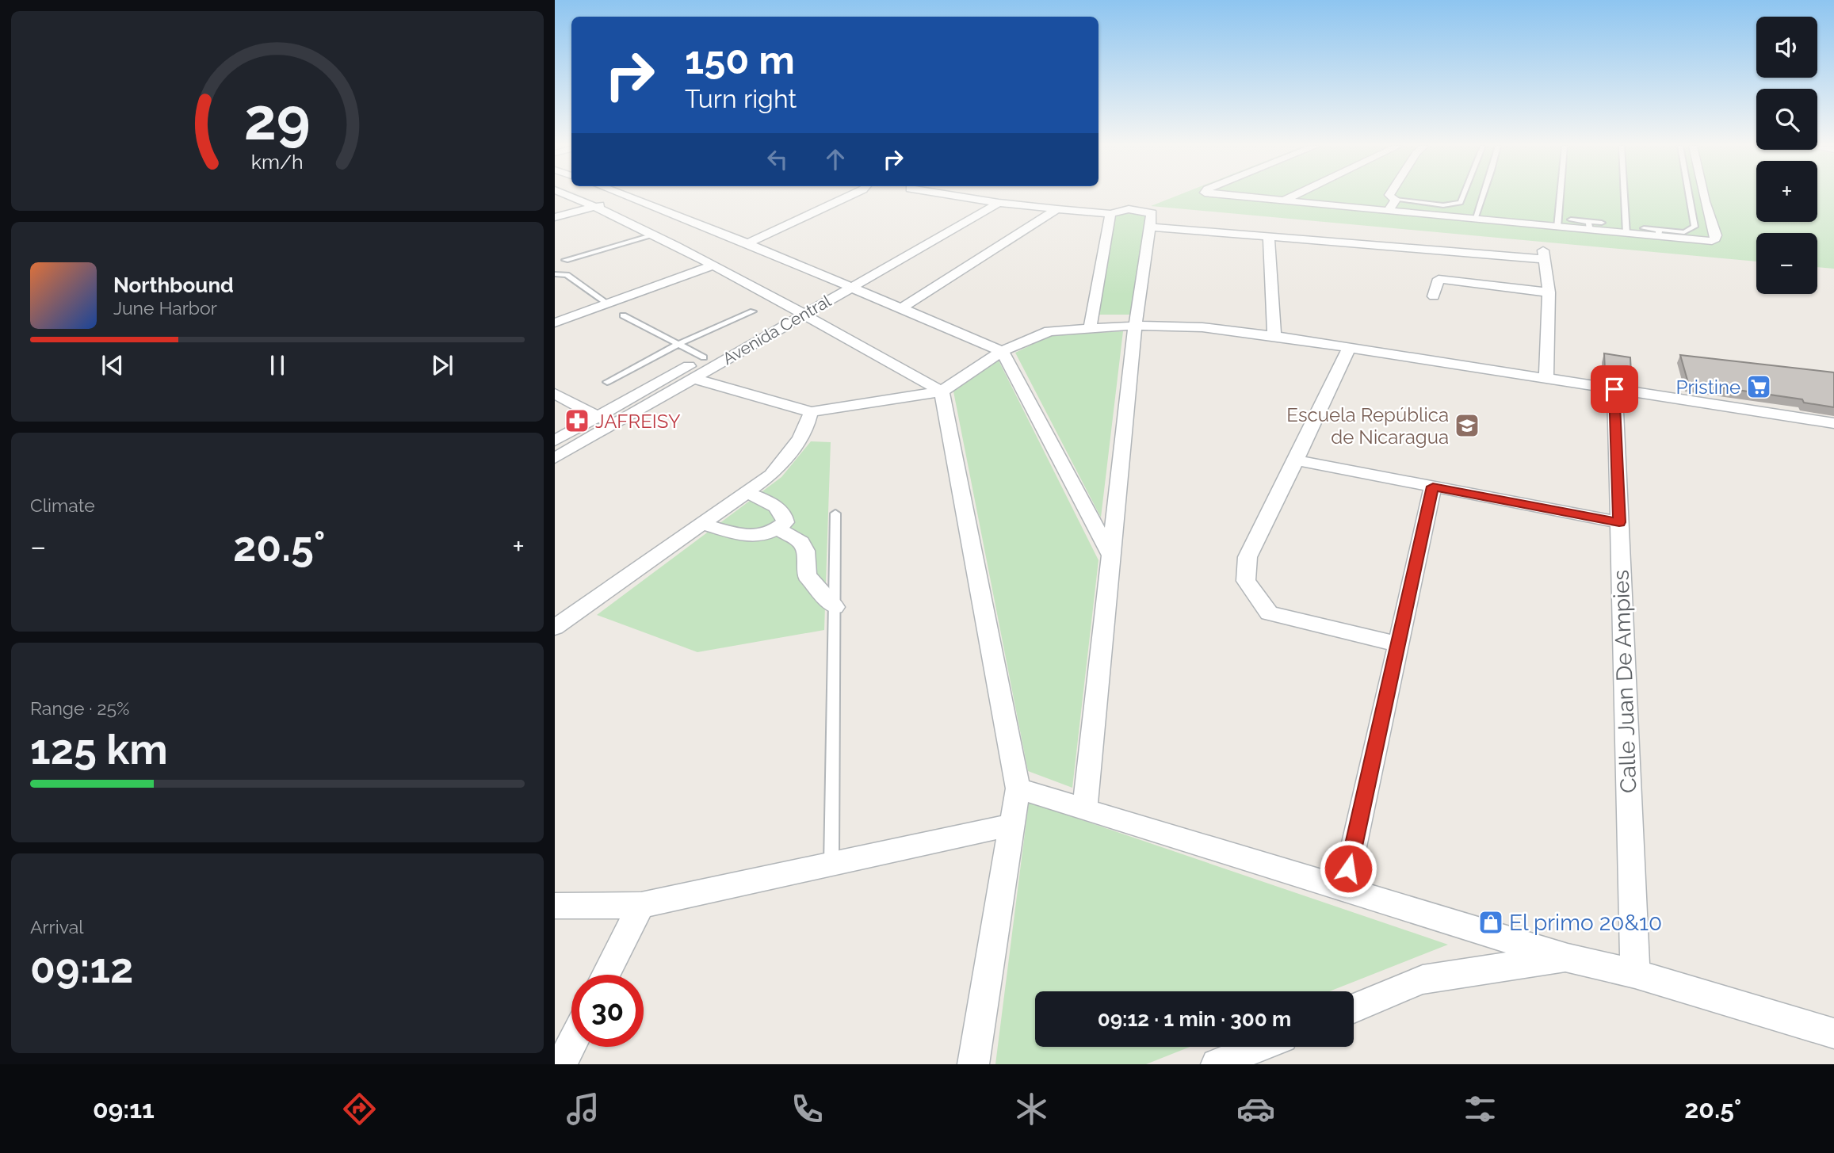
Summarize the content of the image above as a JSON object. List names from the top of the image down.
{
  "streets": {
    "street": ["Avenida Central", "Calle Juan De Ampies"]
  },
  "places": {
    "supermarket": ["Pristine"],
    "pharmacy": ["JAFREISY"],
    "school or university": ["Escuela República de Nicaragua"],
    "shop": ["El primo 20&10"]
  },
  "page": {
    "map_buttons": ["+", "−"],
    "turn": ["150 m", "Turn right"],
    "song": ["Northbound", "June Harbor"],
    "tile": [
      "Climate",
      ["Range · 25%", "125 km"],
      ["Arrival", "09:12"]
    ],
    "heat": ["−", "20.5°", "+"],
    "limit": "30",
    "trip": "09:12 · 1 min · 300 m",
    "tabs": ["09:11", "20.5°"],
    "gauge": ["29", "km/h"]
  }
}
